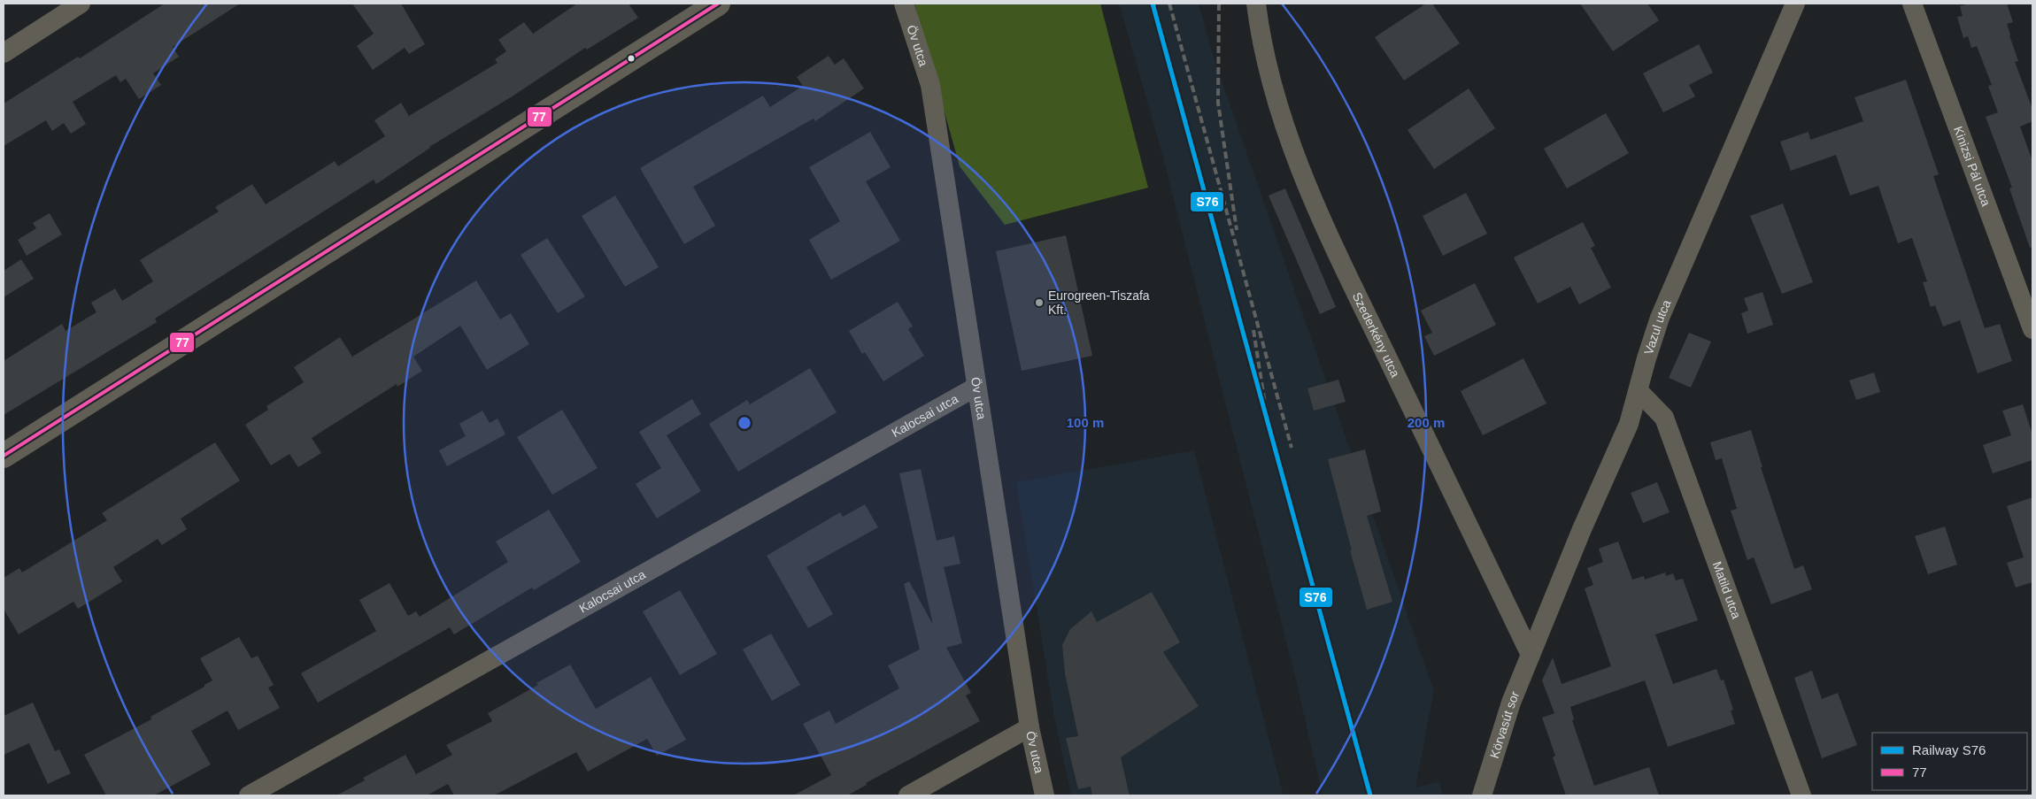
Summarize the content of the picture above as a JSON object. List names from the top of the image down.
{
  "streets": {
    "street": [
      "Öv utca",
      "Kinizsi Pál utca",
      "Vazul utca",
      "Szederkény utca",
      "Kalocsai utca",
      "Matild utca",
      "Körvasút sor"
    ]
  },
  "crossings": [
    ["Öv utca", "Kalocsai utca"],
    ["Vazul utca", "Szederkény utca"],
    ["Vazul utca", "Matild utca"],
    ["Vazul utca", "Körvasút sor"],
    ["Szederkény utca", "Körvasút sor"]
  ],
  "places": ["Eurogreen-Tiszafa Kft."],
  "lines": ["rail line S76", "transit line 77"],
  "legend": ["Railway S76", "77"],
  "rings": ["100 m", "200 m"]
}
